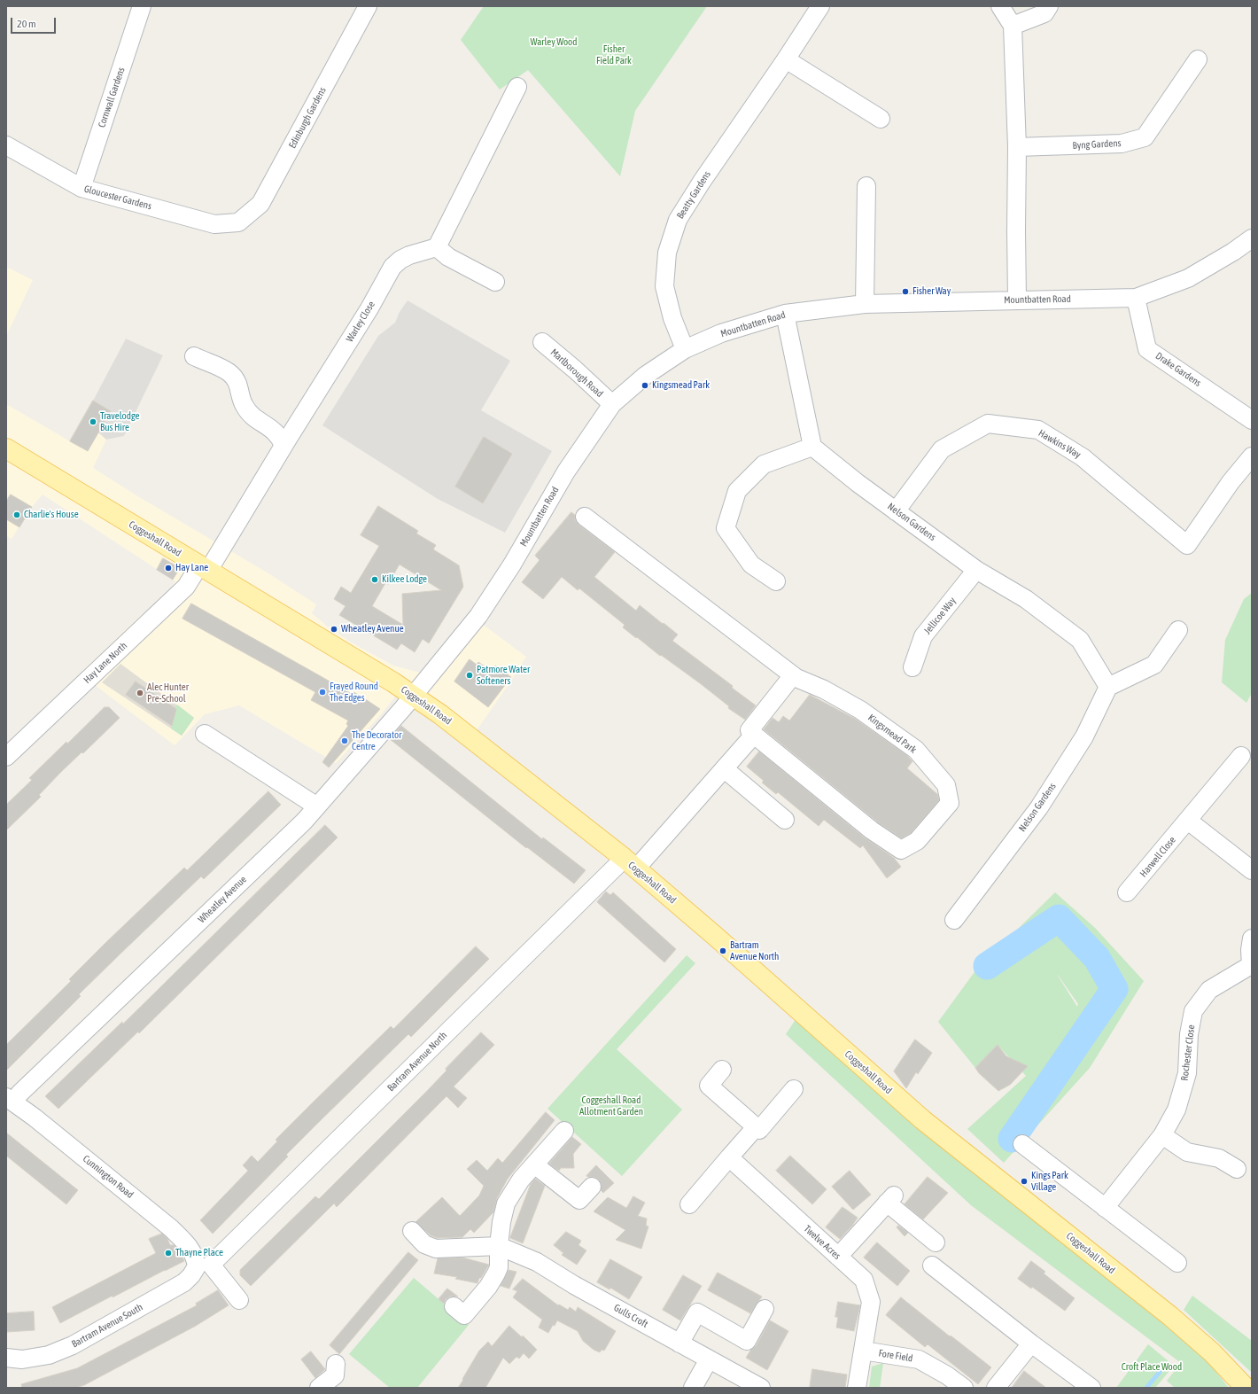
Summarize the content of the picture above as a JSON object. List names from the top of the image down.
{
  "streets": {
    "main road": ["Coggeshall Road"],
    "street": [
      "Cornwall Gardens",
      "Edinburgh Gardens",
      "Byng Gardens",
      "Beatty Gardens",
      "Gloucester Gardens",
      "Mountbatten Road",
      "Warley Close",
      "Drake Gardens",
      "Marlborough Road",
      "Hawkins Way",
      "Nelson Gardens",
      "Jellicoe Way",
      "Hay Lane North",
      "Kingsmead Park",
      "Harwell Close",
      "Wheatley Avenue",
      "Rochester Close",
      "Bartram Avenue North",
      "Cunnington Road",
      "Twelve Acres",
      "Gulls Croft",
      "Bartram Avenue South",
      "Fore Field"
    ]
  },
  "crossings": [
    ["Cornwall Gardens", "Gloucester Gardens"],
    ["Edinburgh Gardens", "Gloucester Gardens"],
    ["Beatty Gardens", "Mountbatten Road"],
    ["Mountbatten Road", "Drake Gardens"],
    ["Mountbatten Road", "Marlborough Road"],
    ["Mountbatten Road", "Coggeshall Road"],
    ["Mountbatten Road", "Wheatley Avenue"],
    ["Warley Close", "Coggeshall Road"],
    ["Warley Close", "Hay Lane North"],
    ["Hawkins Way", "Nelson Gardens"],
    ["Nelson Gardens", "Jellicoe Way"],
    ["Coggeshall Road", "Hay Lane North"],
    ["Coggeshall Road", "Kingsmead Park"],
    ["Coggeshall Road", "Wheatley Avenue"],
    ["Coggeshall Road", "Bartram Avenue North"],
    ["Kingsmead Park", "Bartram Avenue North"],
    ["Wheatley Avenue", "Cunnington Road"],
    ["Bartram Avenue North", "Cunnington Road"],
    ["Bartram Avenue North", "Bartram Avenue South"],
    ["Cunnington Road", "Bartram Avenue South"],
    ["Twelve Acres", "Fore Field"]
  ],
  "parks": [
    "Warley Wood",
    "Fisher Field Park",
    "Coggeshall Road Allotment Garden",
    "Croft Place Wood"
  ],
  "places": [
    "Fisher Way",
    "Kingsmead Park",
    "Travelodge Bus Hire",
    "Charlie's House",
    "Hay Lane",
    "Kilkee Lodge",
    "Wheatley Avenue",
    "Patmore Water Softeners",
    "Frayed Round The Edges",
    "Alec Hunter Pre-School",
    "The Decorator Centre",
    "Bartram Avenue North",
    "Kings Park Village",
    "Thayne Place"
  ],
  "scale_bar": "20 m"
}
